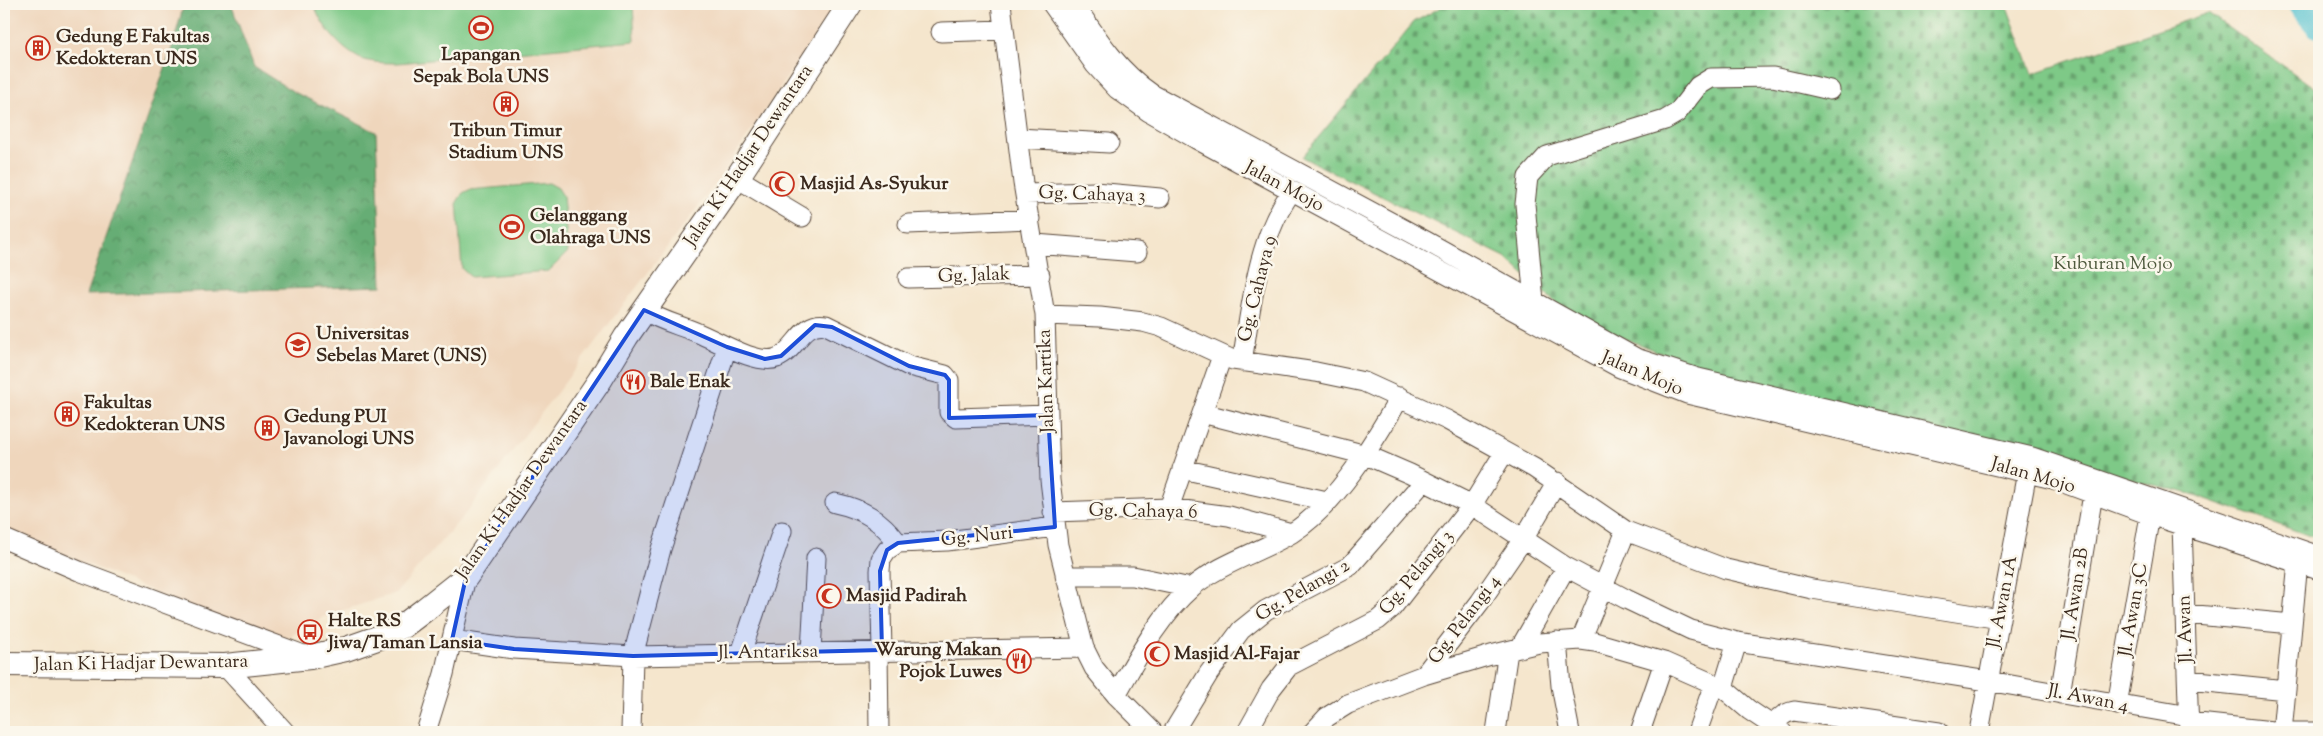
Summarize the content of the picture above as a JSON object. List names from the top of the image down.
{
  "streets": {
    "main road": ["Jalan Ki Hadjar Dewantara"],
    "street": [
      "Jalan Mojo",
      "Gg. Cahaya 3",
      "Gg. Jalak",
      "Gg. Cahaya 9",
      "Jalan Kartika",
      "Gg. Cahaya 6",
      "Gg. Nuri",
      "Gg. Pelangi 3",
      "Gg. Pelangi 2",
      "Jl. Awan 2B",
      "Jl. Awan 1A",
      "Jl. Awan 3C",
      "Gg. Pelangi 4",
      "Jl. Awan",
      "Jl. Antariksa",
      "Jl. Awan 4"
    ]
  },
  "crossings": [
    ["Jalan Mojo", "Gg. Cahaya 9"],
    ["Jalan Mojo", "Jl. Awan 2B"],
    ["Jalan Mojo", "Jl. Awan 1A"],
    ["Jalan Mojo", "Jl. Awan 3C"],
    ["Jalan Mojo", "Jl. Awan"],
    ["Gg. Cahaya 3", "Jalan Kartika"],
    ["Gg. Jalak", "Jalan Kartika"],
    ["Jalan Kartika", "Gg. Cahaya 6"],
    ["Jalan Kartika", "Gg. Nuri"],
    ["Jalan Kartika", "Jl. Antariksa"],
    ["Gg. Cahaya 6", "Gg. Nuri"],
    ["Gg. Pelangi 3", "Jl. Awan 4"],
    ["Gg. Pelangi 2", "Jl. Awan 4"],
    ["Jl. Awan 2B", "Jl. Awan 4"],
    ["Jl. Awan 1A", "Jl. Awan 4"],
    ["Jl. Awan 3C", "Jl. Awan 4"],
    ["Gg. Pelangi 4", "Jl. Awan 4"],
    ["Jl. Awan", "Jl. Awan 4"]
  ],
  "parks": ["Kuburan Mojo"],
  "places": {
    "sports": ["Lapangan Sepak Bola UNS", "Gelanggang Olahraga UNS"],
    "building": [
      "Gedung E Fakultas Kedokteran UNS",
      "Tribun Timur Stadium UNS",
      "Fakultas Kedokteran UNS",
      "Gedung PUI Javanologi UNS"
    ],
    "mosque": ["Masjid As-Syukur", "Masjid Padirah", "Masjid Al-Fajar"],
    "school or university": ["Universitas Sebelas Maret (UNS)"],
    "restaurant": ["Bale Enak", "Warung Makan Pojok Luwes"],
    "bus stop": ["Halte RS Jiwa/Taman Lansia"]
  }
}
